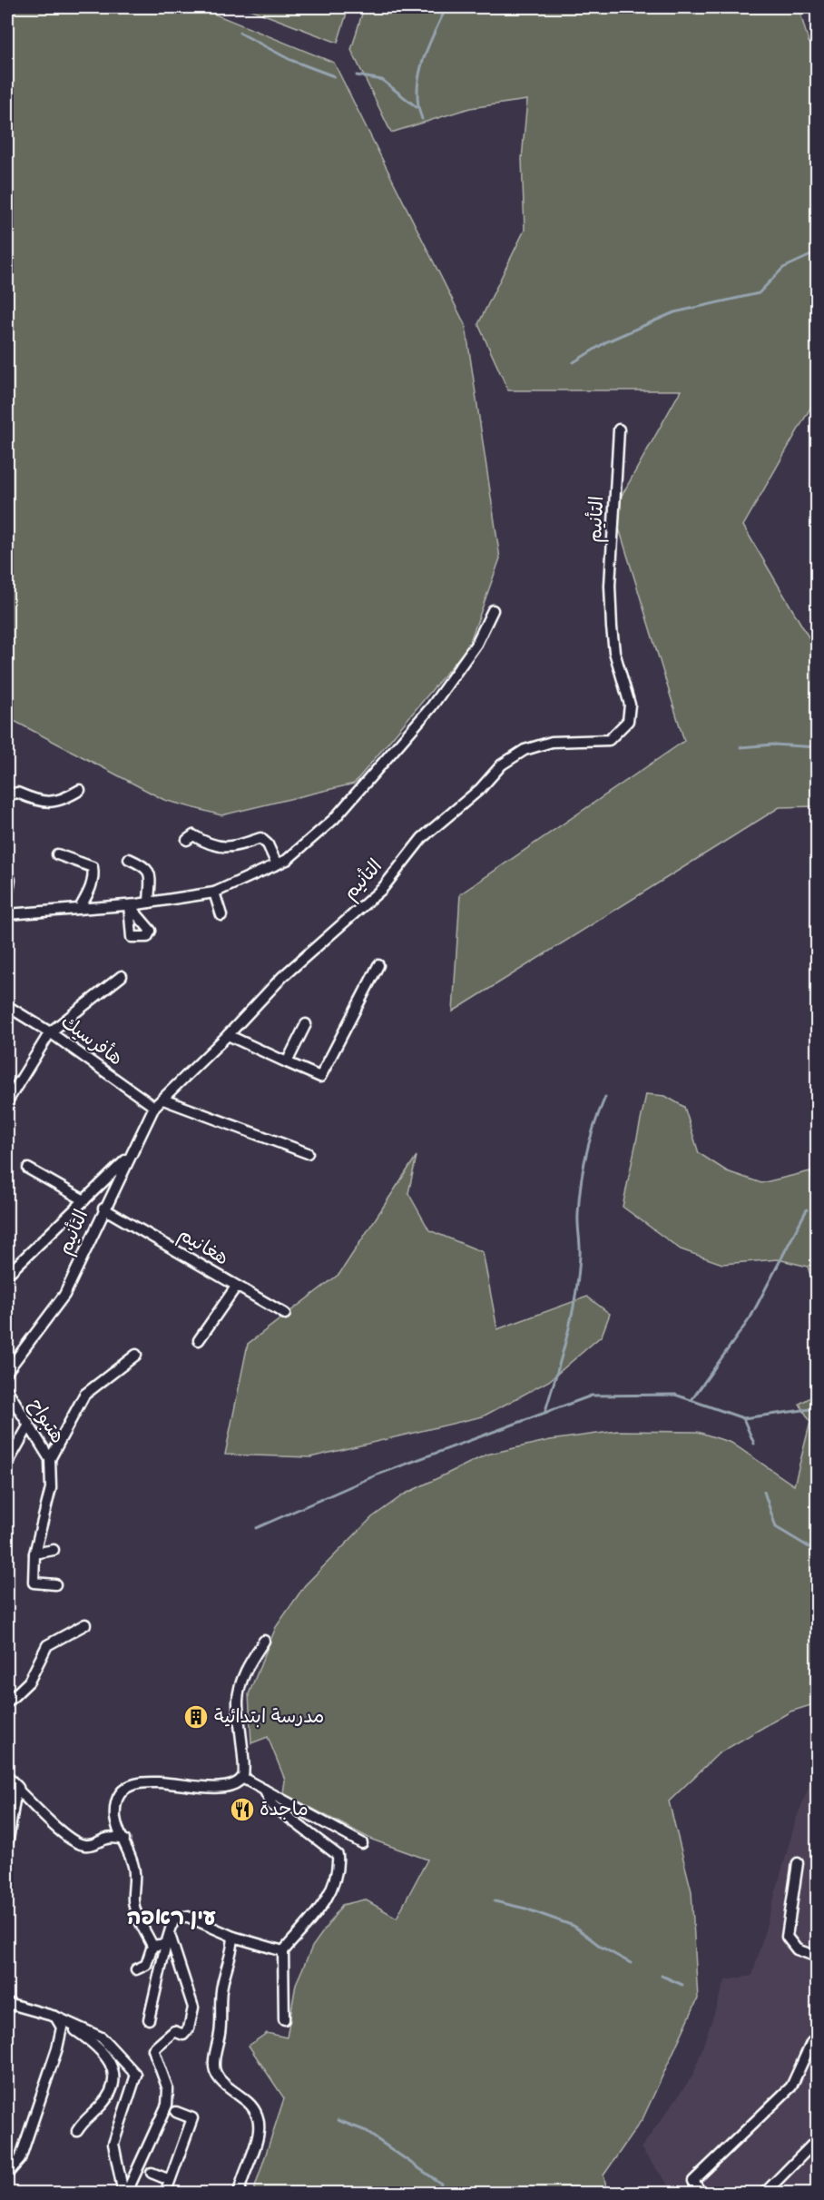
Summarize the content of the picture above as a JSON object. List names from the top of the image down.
{
  "streets": {
    "street": [
      "التأنيم",
      "هأفرسيك",
      "هغانيم",
      "هتبواح"
    ]
  },
  "crossings": [
    ["التأنيم", "هأفرسيك"],
    ["التأنيم", "هغانيم"]
  ],
  "districts": ["עין ראפה"],
  "places": {
    "building": ["مدرسة ابتدائية"],
    "restaurant": ["ماجدة"]
  }
}
